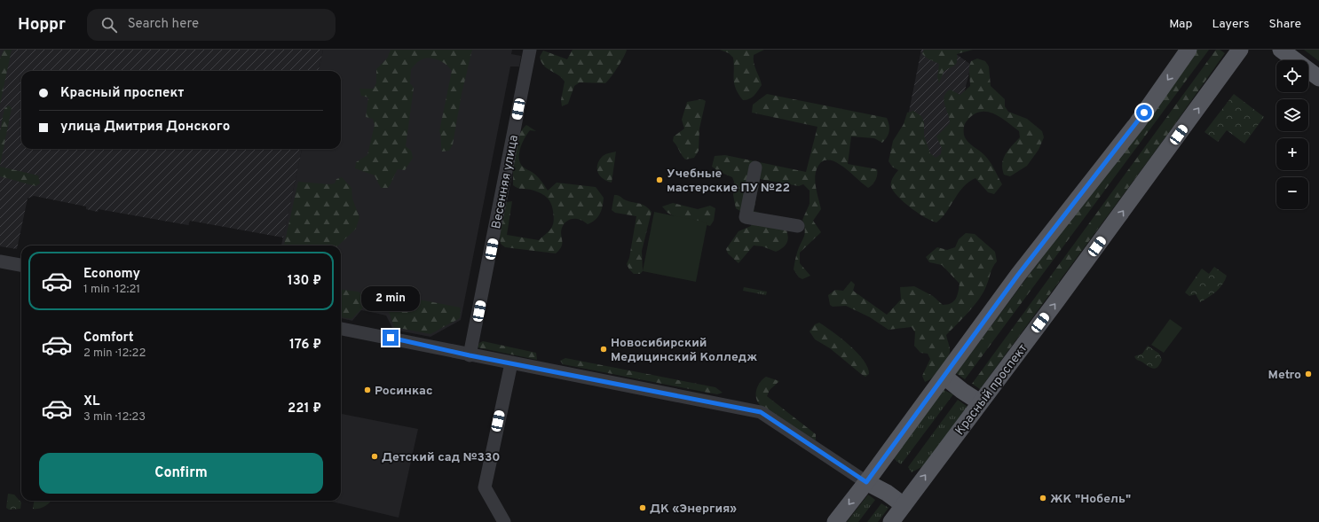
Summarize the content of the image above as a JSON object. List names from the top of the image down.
{
  "streets": {
    "main road": ["Красный проспект"],
    "street": ["Весенняя улица"]
  },
  "places": [
    "Учебные мастерские ПУ №22",
    "Новосибирский Медицинский Колледж",
    "Metro",
    "Росинкас",
    "Детский сад №330",
    "ЖК \"Нобель\"",
    "ДК «Энергия»"
  ],
  "page": {
    "header": "Hoppr",
    "search": "Search here",
    "nav": ["Map", "Layers", "Share"],
    "map_buttons": ["+", "−"],
    "banner": ["Красный проспект", "улица Дмитрия Донского"],
    "list": [
      {
        "name": "Economy",
        "note": "1 min · 12:21",
        "value": "130 ₽"
      },
      {
        "name": "Comfort",
        "note": "2 min · 12:22",
        "value": "176 ₽"
      },
      {
        "name": "XL",
        "note": "3 min · 12:23",
        "value": "221 ₽"
      }
    ],
    "bubble": "2 min",
    "buttons": "Confirm"
  }
}
